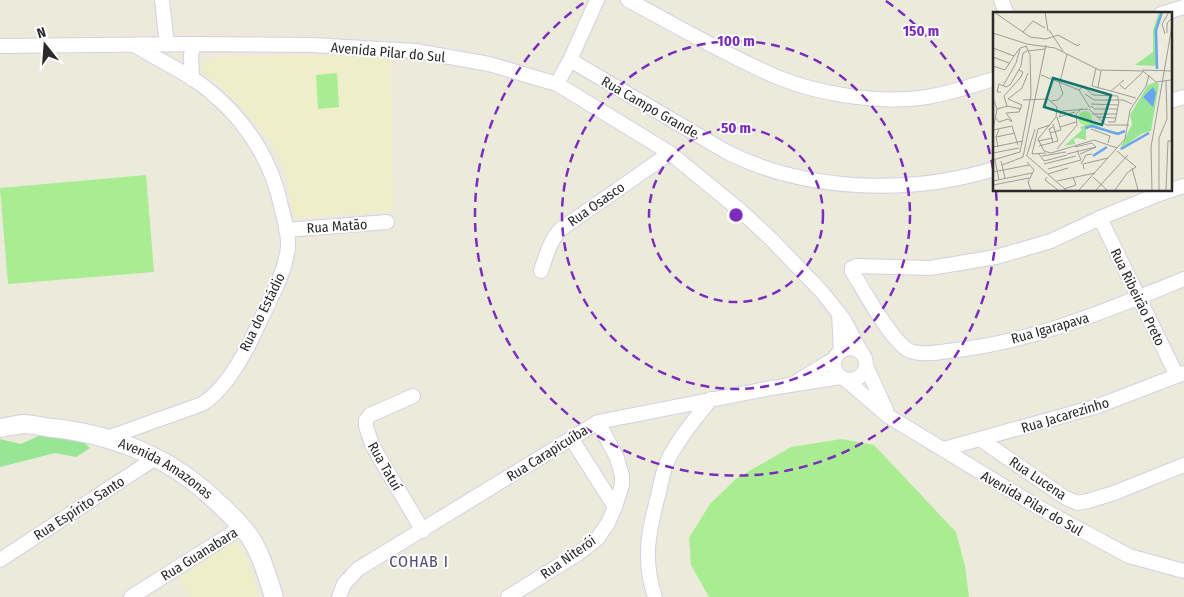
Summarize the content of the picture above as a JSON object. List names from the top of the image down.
{
  "streets": {
    "street": [
      "Avenida Pilar do Sul",
      "Rua Campo Grande",
      "Rua Osasco",
      "Rua Matão",
      "Rua Ribeirão Preto",
      "Rua do Estádio",
      "Rua Igarapava",
      "Rua Jacarezinho",
      "Rua Carapicuíba",
      "Rua Tatuí",
      "Avenida Amazonas",
      "Rua Lucena",
      "Rua Espírito Santo",
      "Rua Guanabara",
      "Rua Niterói"
    ]
  },
  "crossings": [
    ["Avenida Pilar do Sul", "Rua Osasco"],
    ["Avenida Pilar do Sul", "Rua do Estádio"],
    ["Avenida Pilar do Sul", "Rua Jacarezinho"],
    ["Avenida Pilar do Sul", "Rua Carapicuíba"],
    ["Rua Matão", "Rua do Estádio"],
    ["Rua Ribeirão Preto", "Rua Igarapava"],
    ["Rua Ribeirão Preto", "Rua Jacarezinho"],
    ["Rua do Estádio", "Avenida Amazonas"],
    ["Rua Jacarezinho", "Rua Lucena"],
    ["Rua Carapicuíba", "Rua Tatuí"],
    ["Rua Carapicuíba", "Rua Niterói"],
    ["Avenida Amazonas", "Rua Espírito Santo"],
    ["Avenida Amazonas", "Rua Guanabara"]
  ],
  "districts": ["COHAB I"],
  "north": "top",
  "rings": ["150 m", "100 m", "50 m"]
}
